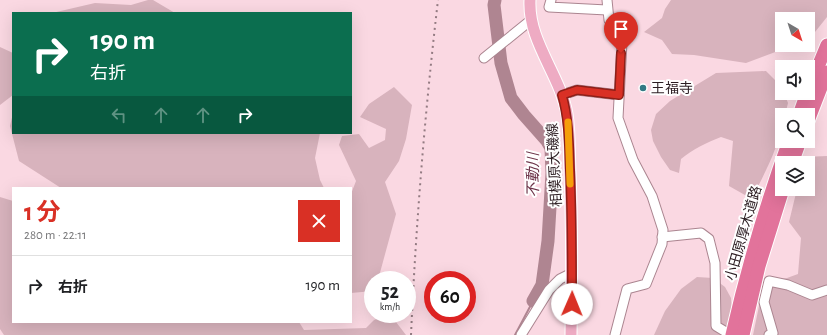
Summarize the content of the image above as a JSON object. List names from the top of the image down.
{
  "streets": {
    "highway": ["小田原厚木道路"],
    "main road": ["相模原大磯線"]
  },
  "water": ["不動川"],
  "places": ["王福寺"],
  "north": "bottom right",
  "page": {
    "turn": ["190 m", "右折"],
    "heading": ["1 分", "280 m · 22:11"],
    "list": [
      {
        "name": "右折",
        "value": "190 m"
      }
    ],
    "speed": "52 km/h",
    "limit": "60"
  }
}
